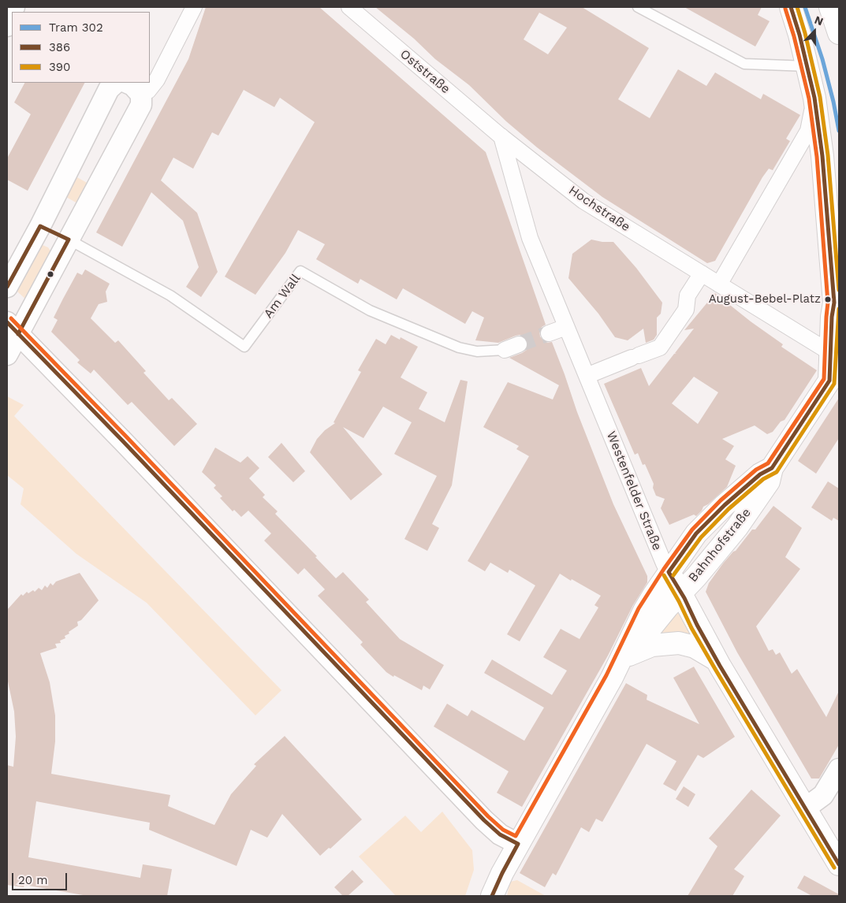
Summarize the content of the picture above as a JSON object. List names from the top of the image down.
{
  "streets": {
    "street": [
      "Oststraße",
      "Hochstraße",
      "Westenfelder Straße",
      "Bahnhofstraße"
    ],
    "lane": ["Am Wall"]
  },
  "crossings": [
    ["Oststraße", "Hochstraße"],
    ["Oststraße", "Westenfelder Straße"],
    ["Hochstraße", "Westenfelder Straße"],
    ["Hochstraße", "Bahnhofstraße"],
    ["Westenfelder Straße", "Bahnhofstraße"]
  ],
  "places": ["August-Bebel-Platz"],
  "lines": ["tram line 302", "transit line 386", "transit line 390"],
  "legend": ["Tram 302", "386", "390"],
  "scale_bar": "20 m",
  "north": "top"
}
